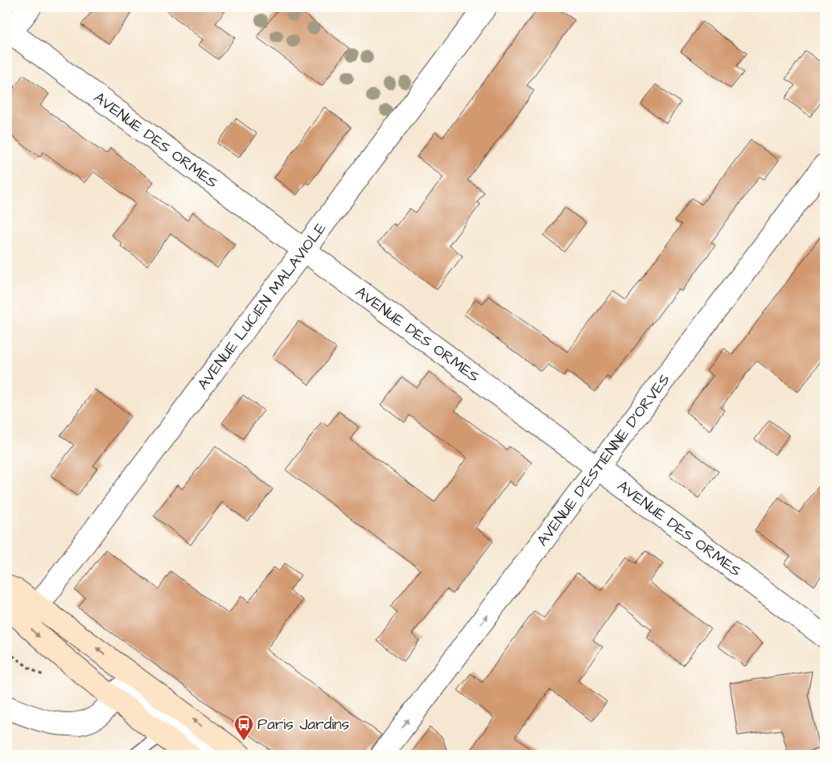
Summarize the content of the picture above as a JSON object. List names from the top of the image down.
{
  "streets": {
    "street": ["AVENUE DES ORMES", "AVENUE LUCIEN MALAVIOLE", "AVENUE D'ESTIENNE D'ORVES"]
  },
  "crossings": [
    ["AVENUE DES ORMES", "AVENUE LUCIEN MALAVIOLE"],
    ["AVENUE DES ORMES", "AVENUE D'ESTIENNE D'ORVES"]
  ],
  "one_way": ["AVENUE D'ESTIENNE D'ORVES"],
  "places": {
    "bus stop": ["Paris Jardins"]
  }
}
